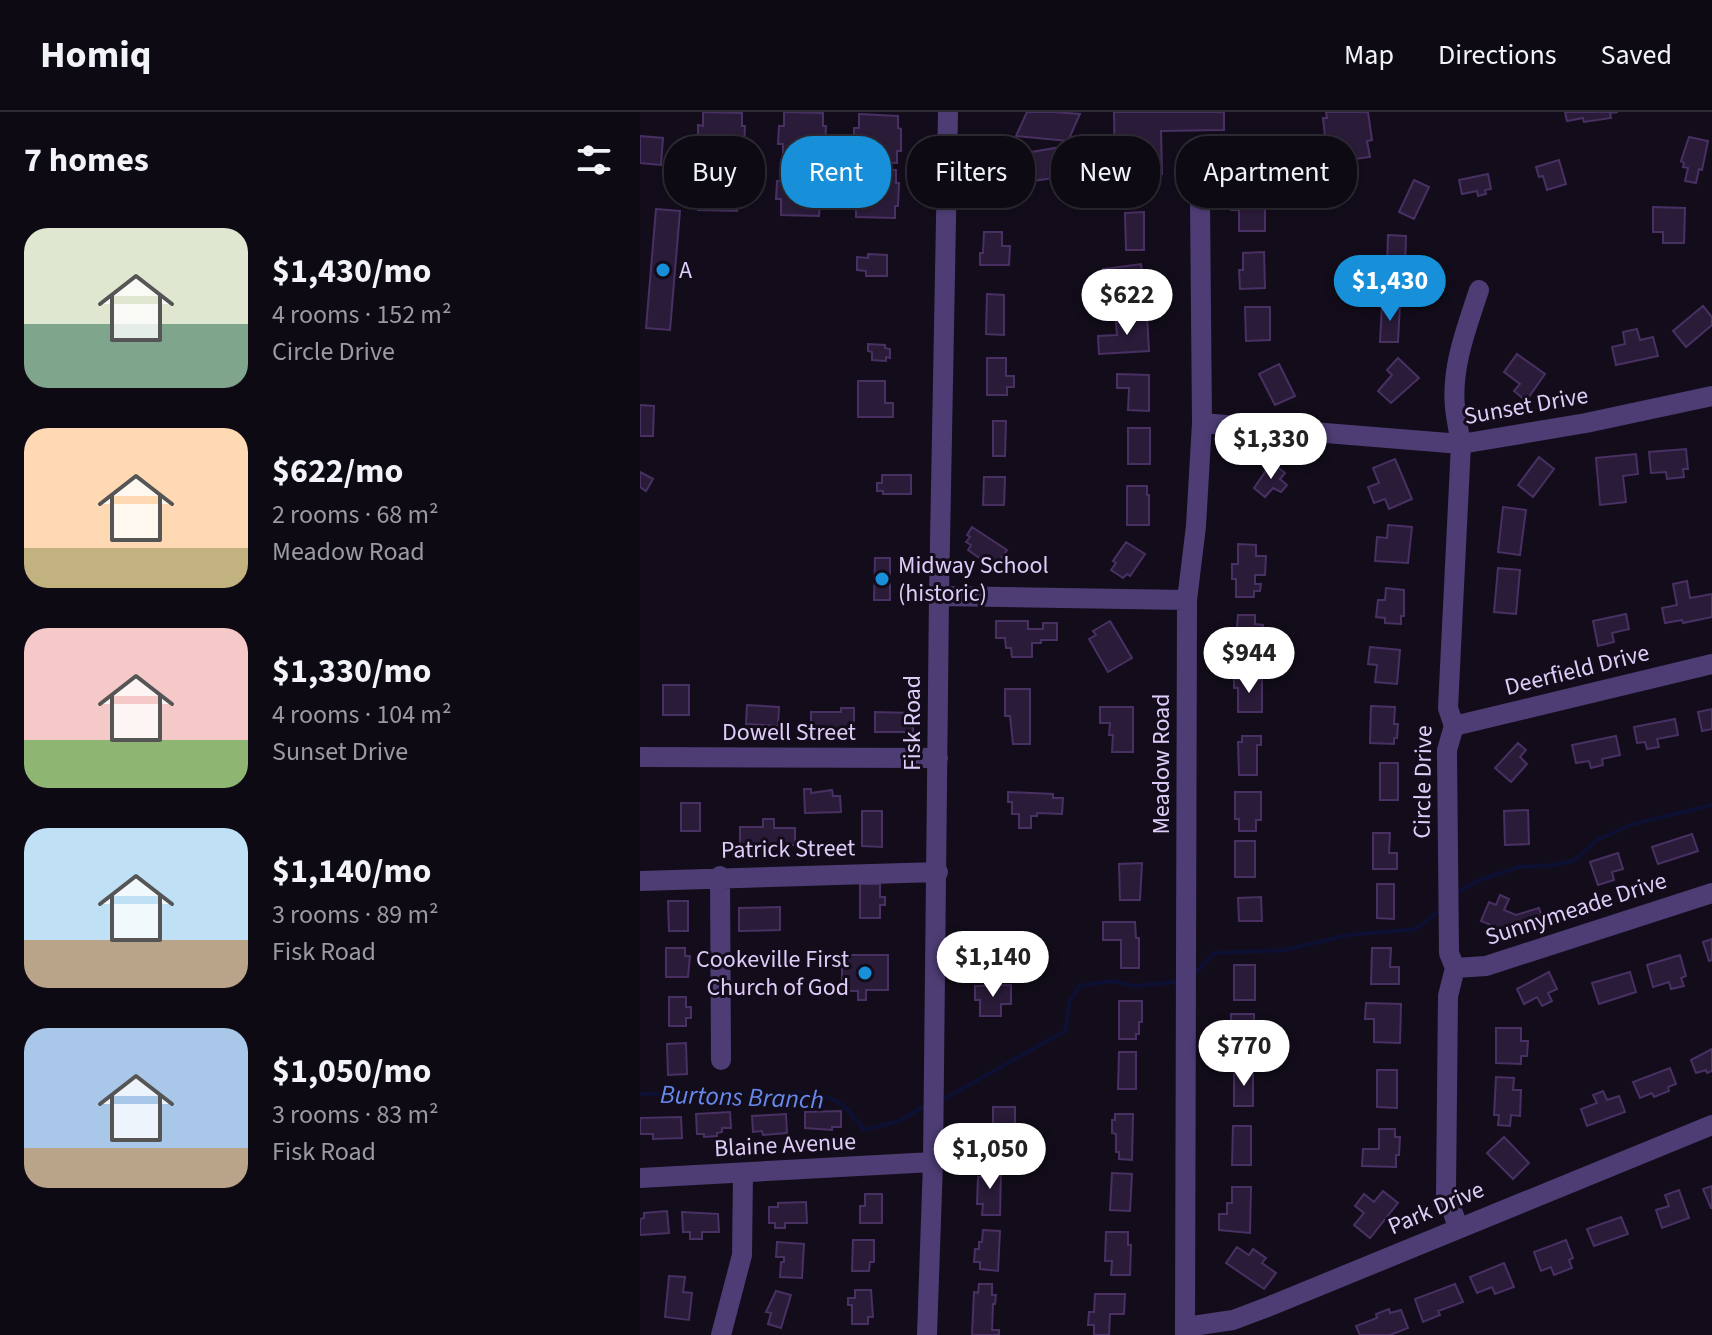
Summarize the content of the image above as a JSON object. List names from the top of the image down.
{
  "streets": {
    "street": [
      "Sunset Drive",
      "Deerfield Drive",
      "Fisk Road",
      "Dowell Street",
      "Meadow Road",
      "Circle Drive",
      "Patrick Street",
      "Sunnymeade Drive",
      "Blaine Avenue",
      "Park Drive"
    ]
  },
  "crossings": [
    ["Sunset Drive", "Meadow Road"],
    ["Sunset Drive", "Circle Drive"],
    ["Deerfield Drive", "Circle Drive"],
    ["Fisk Road", "Dowell Street"],
    ["Fisk Road", "Patrick Street"],
    ["Fisk Road", "Blaine Avenue"],
    ["Meadow Road", "Park Drive"],
    ["Circle Drive", "Sunnymeade Drive"],
    ["Circle Drive", "Park Drive"]
  ],
  "water": ["Burtons Branch"],
  "places": ["A", "Midway School (historic)", "Cookeville First Church of God"],
  "page": {
    "header": "Homiq",
    "nav": ["Map", "Directions", "Saved"],
    "heading": "7 homes",
    "chip": [
      "Buy",
      "Rent",
      "Filters",
      "New",
      "Apartment"
    ],
    "list": [
      {
        "name": "$1,430/mo",
        "note": "4 rooms · 152 m² · Circle Drive"
      },
      {
        "name": "$622/mo",
        "note": "2 rooms · 68 m² · Meadow Road"
      },
      {
        "name": "$1,330/mo",
        "note": "4 rooms · 104 m² · Sunset Drive"
      },
      {
        "name": "$1,140/mo",
        "note": "3 rooms · 89 m² · Fisk Road"
      },
      {
        "name": "$1,050/mo",
        "note": "3 rooms · 83 m² · Fisk Road"
      }
    ],
    "price": [
      "$1,430",
      "$622",
      "$1,330",
      "$944",
      "$1,140",
      "$770",
      "$1,050"
    ]
  }
}
